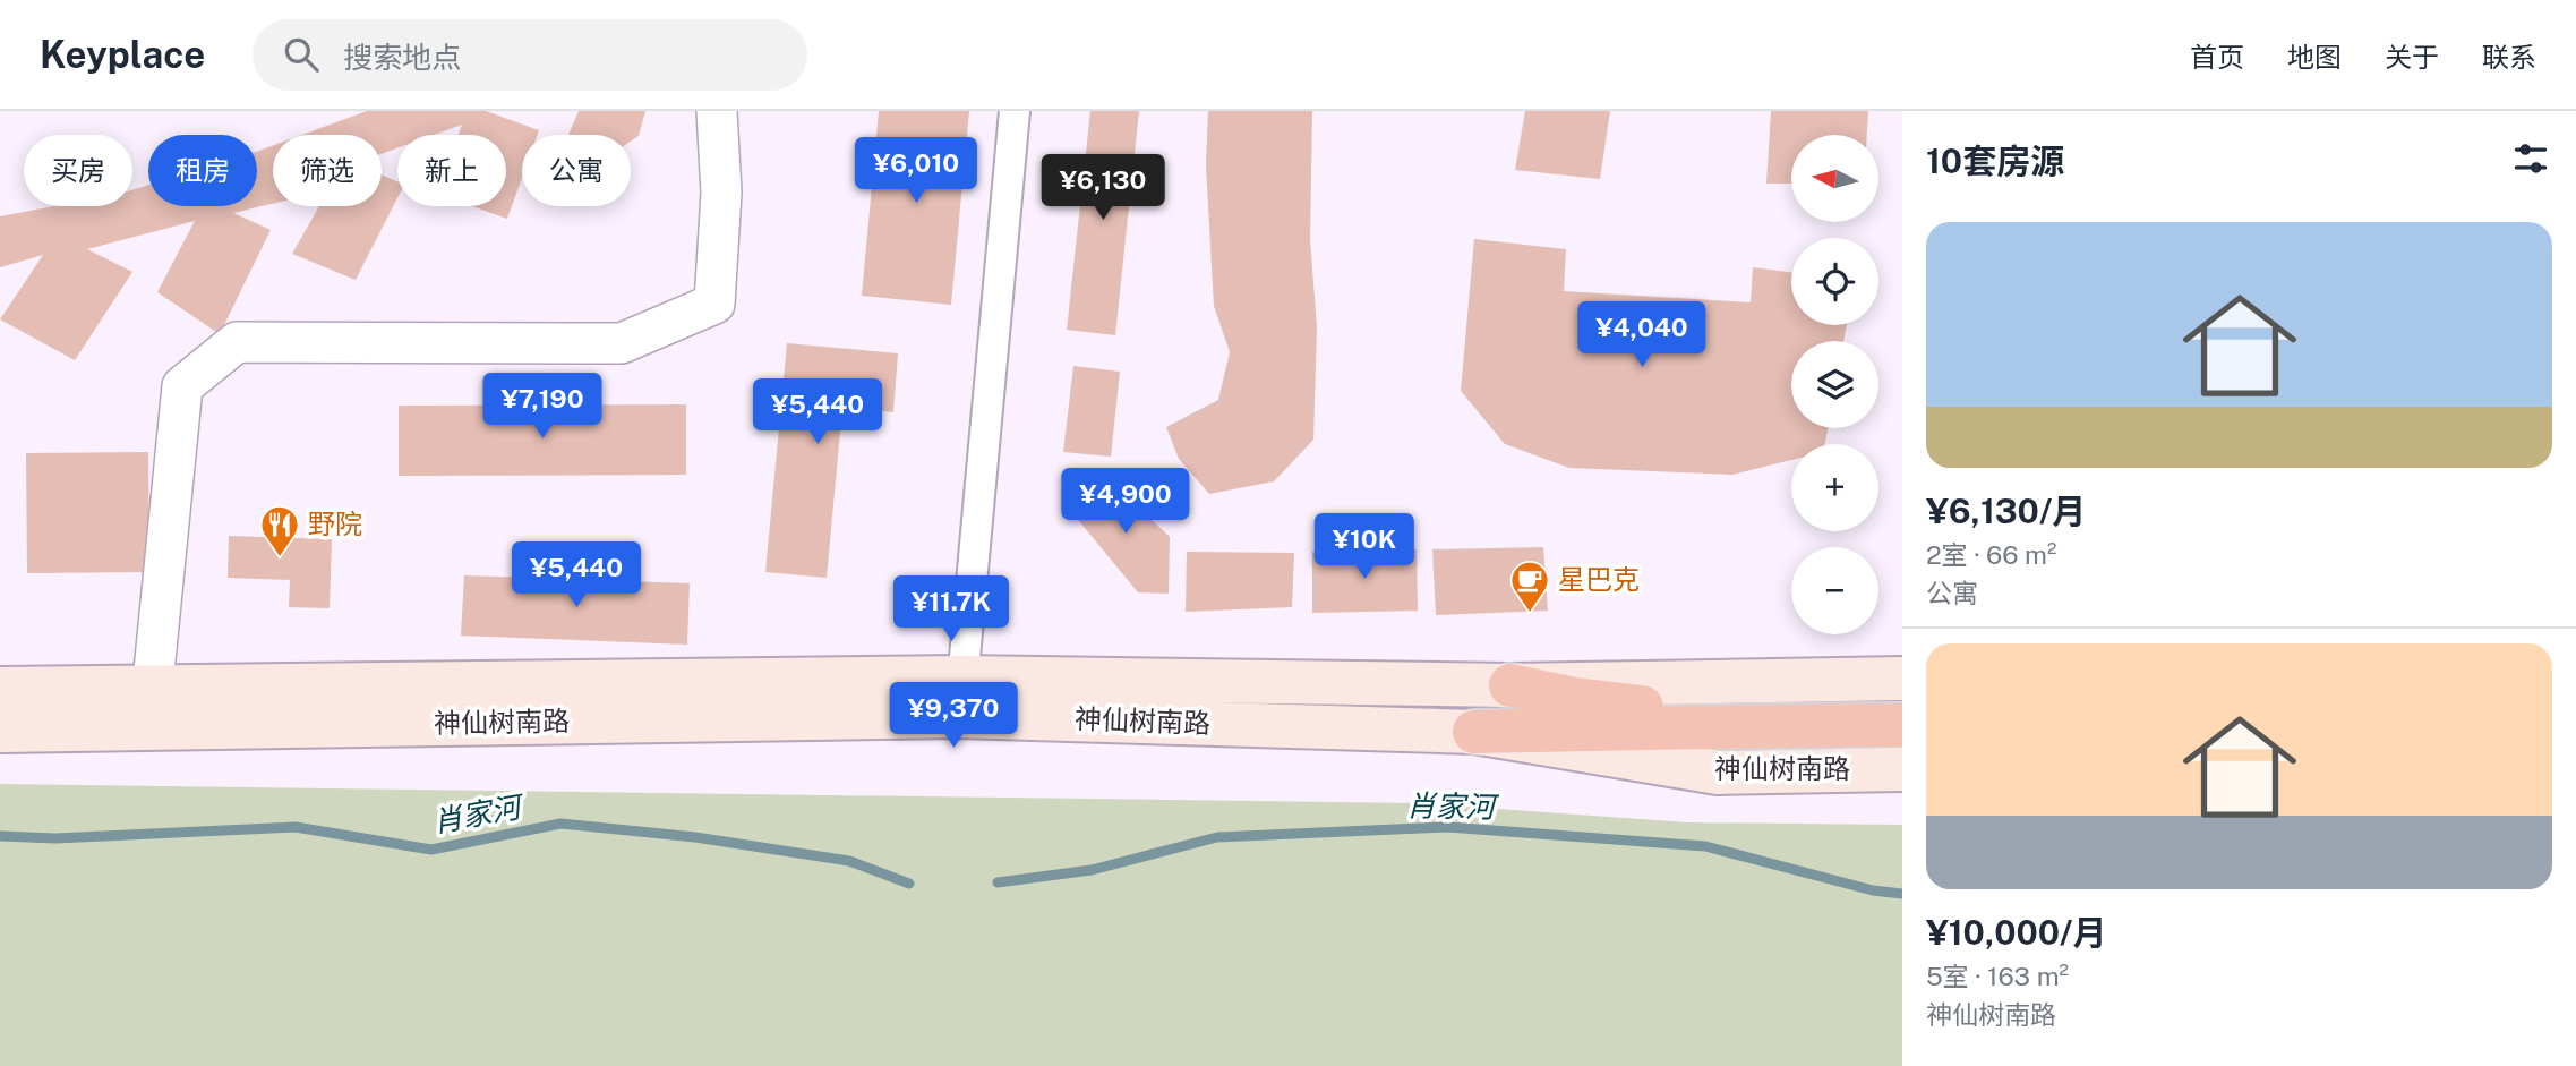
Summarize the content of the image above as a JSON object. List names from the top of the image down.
{
  "streets": {
    "main road": ["神仙树南路"]
  },
  "water": ["肖家河"],
  "places": {
    "restaurant": ["野院"],
    "cafe": ["星巴克"]
  },
  "north": "left",
  "page": {
    "header": "Keyplace",
    "search": "搜索地点",
    "nav": [
      "首页",
      "地图",
      "关于",
      "联系"
    ],
    "heading": "10套房源",
    "map_buttons": ["+", "−"],
    "chip": [
      "买房",
      "租房",
      "筛选",
      "新上",
      "公寓"
    ],
    "price": [
      "¥6,010",
      "¥6,130",
      "¥4,040",
      "¥7,190",
      "¥5,440",
      "¥4,900",
      "¥10K",
      "¥5,440",
      "¥11.7K",
      "¥9,370"
    ],
    "list": [
      {
        "name": "¥6,130/月",
        "note": "2室 · 66 m² · 公寓"
      },
      {
        "name": "¥10,000/月",
        "note": "5室 · 163 m² · 神仙树南路"
      }
    ]
  }
}
